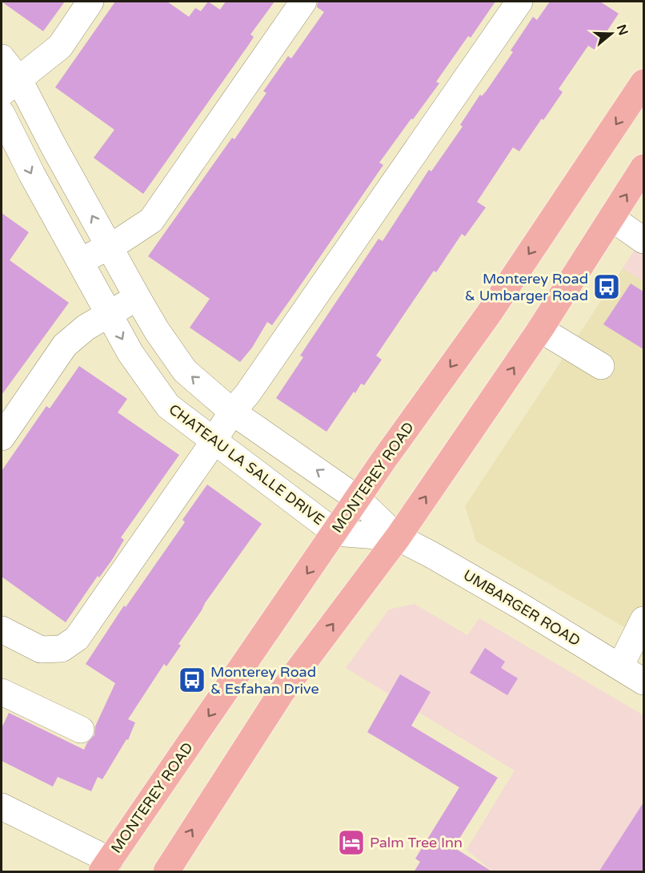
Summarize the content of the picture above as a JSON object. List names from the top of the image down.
{
  "streets": {
    "main road": ["MONTEREY ROAD"],
    "street": ["CHATEAU LA SALLE DRIVE", "UMBARGER ROAD"]
  },
  "crossings": [
    ["CHATEAU LA SALLE DRIVE", "MONTEREY ROAD"],
    ["CHATEAU LA SALLE DRIVE", "UMBARGER ROAD"]
  ],
  "places": {
    "bus stop": ["Monterey Road & Umbarger Road", "Monterey Road & Esfahan Drive"],
    "hotel": ["Palm Tree Inn"]
  },
  "north": "right"
}
